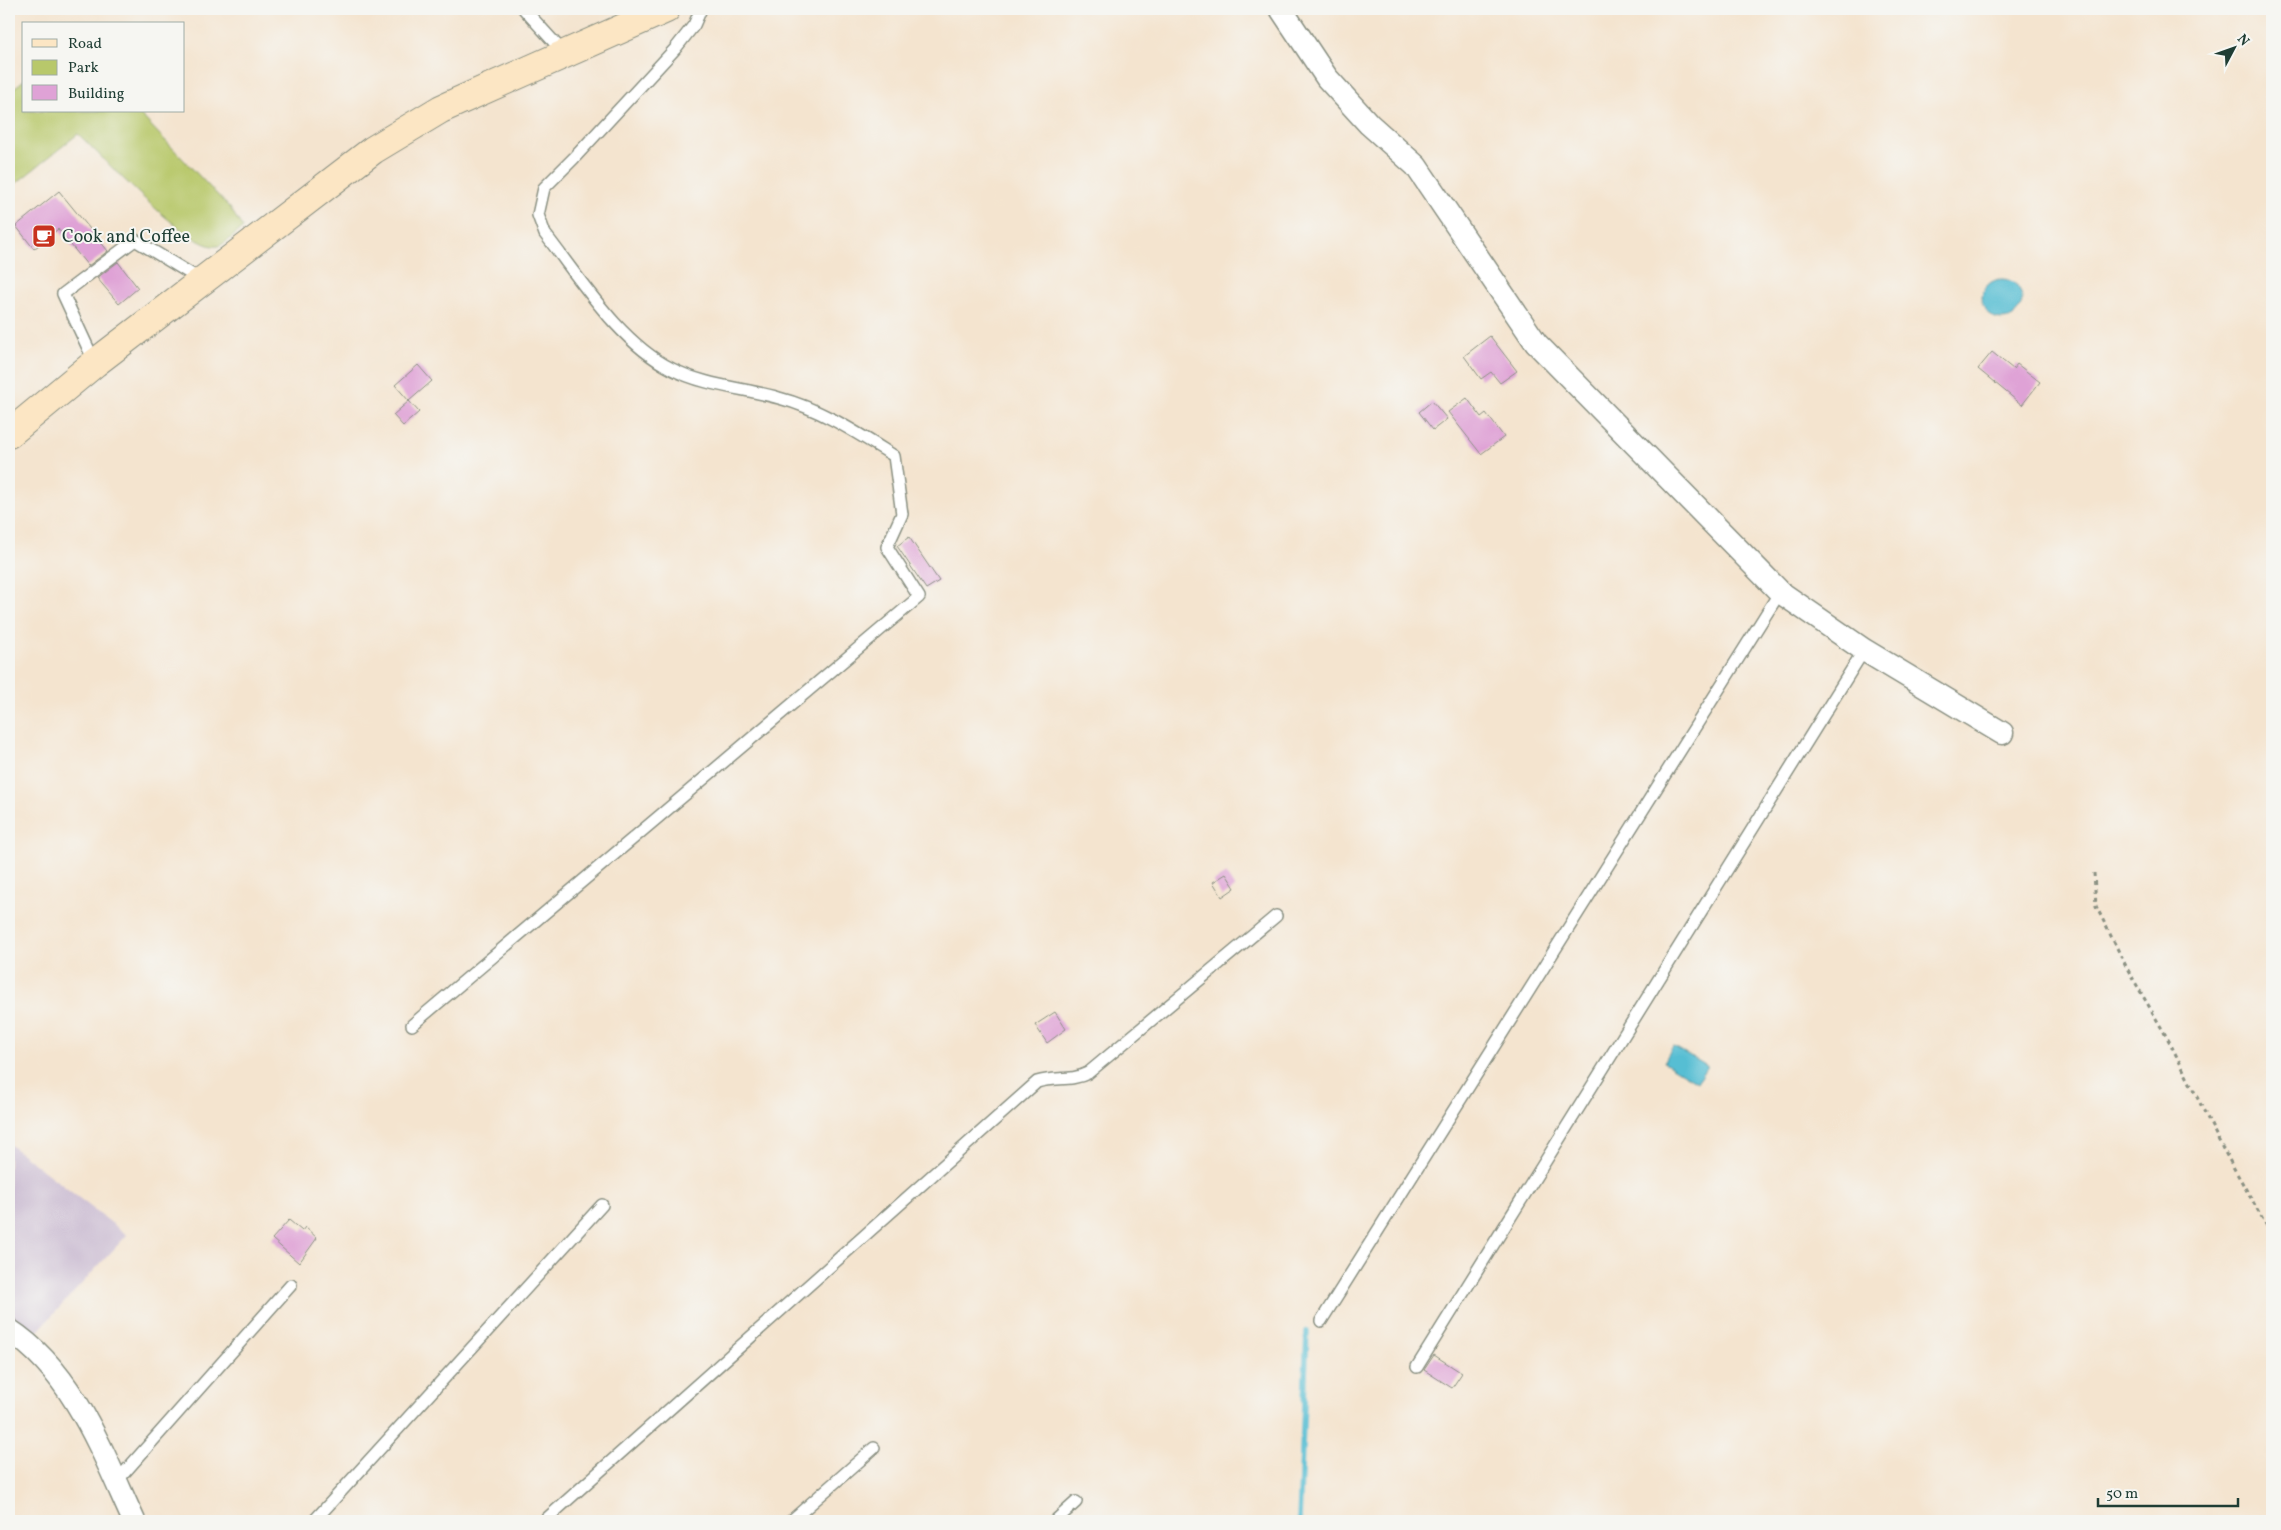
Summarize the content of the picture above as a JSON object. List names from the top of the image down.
{
  "places": {
    "cafe": ["Cook and Coffee"]
  },
  "legend": ["Road", "Park", "Building"],
  "scale_bar": "50 m",
  "north": "top right"
}
